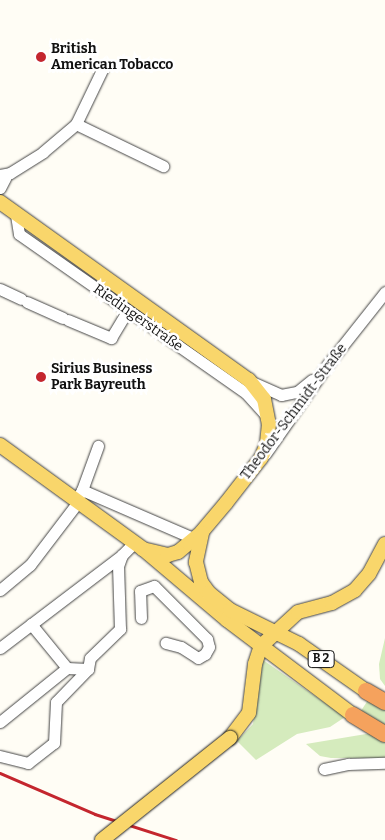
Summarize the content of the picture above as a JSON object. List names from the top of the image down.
{
  "streets": {
    "main road": ["Riedingerstraße", "Theodor-Schmidt-Straße", "B 2"]
  },
  "crossings": [
    ["Riedingerstraße", "Theodor-Schmidt-Straße"]
  ],
  "places": ["British American Tobacco", "Sirius Business Park Bayreuth"]
}
